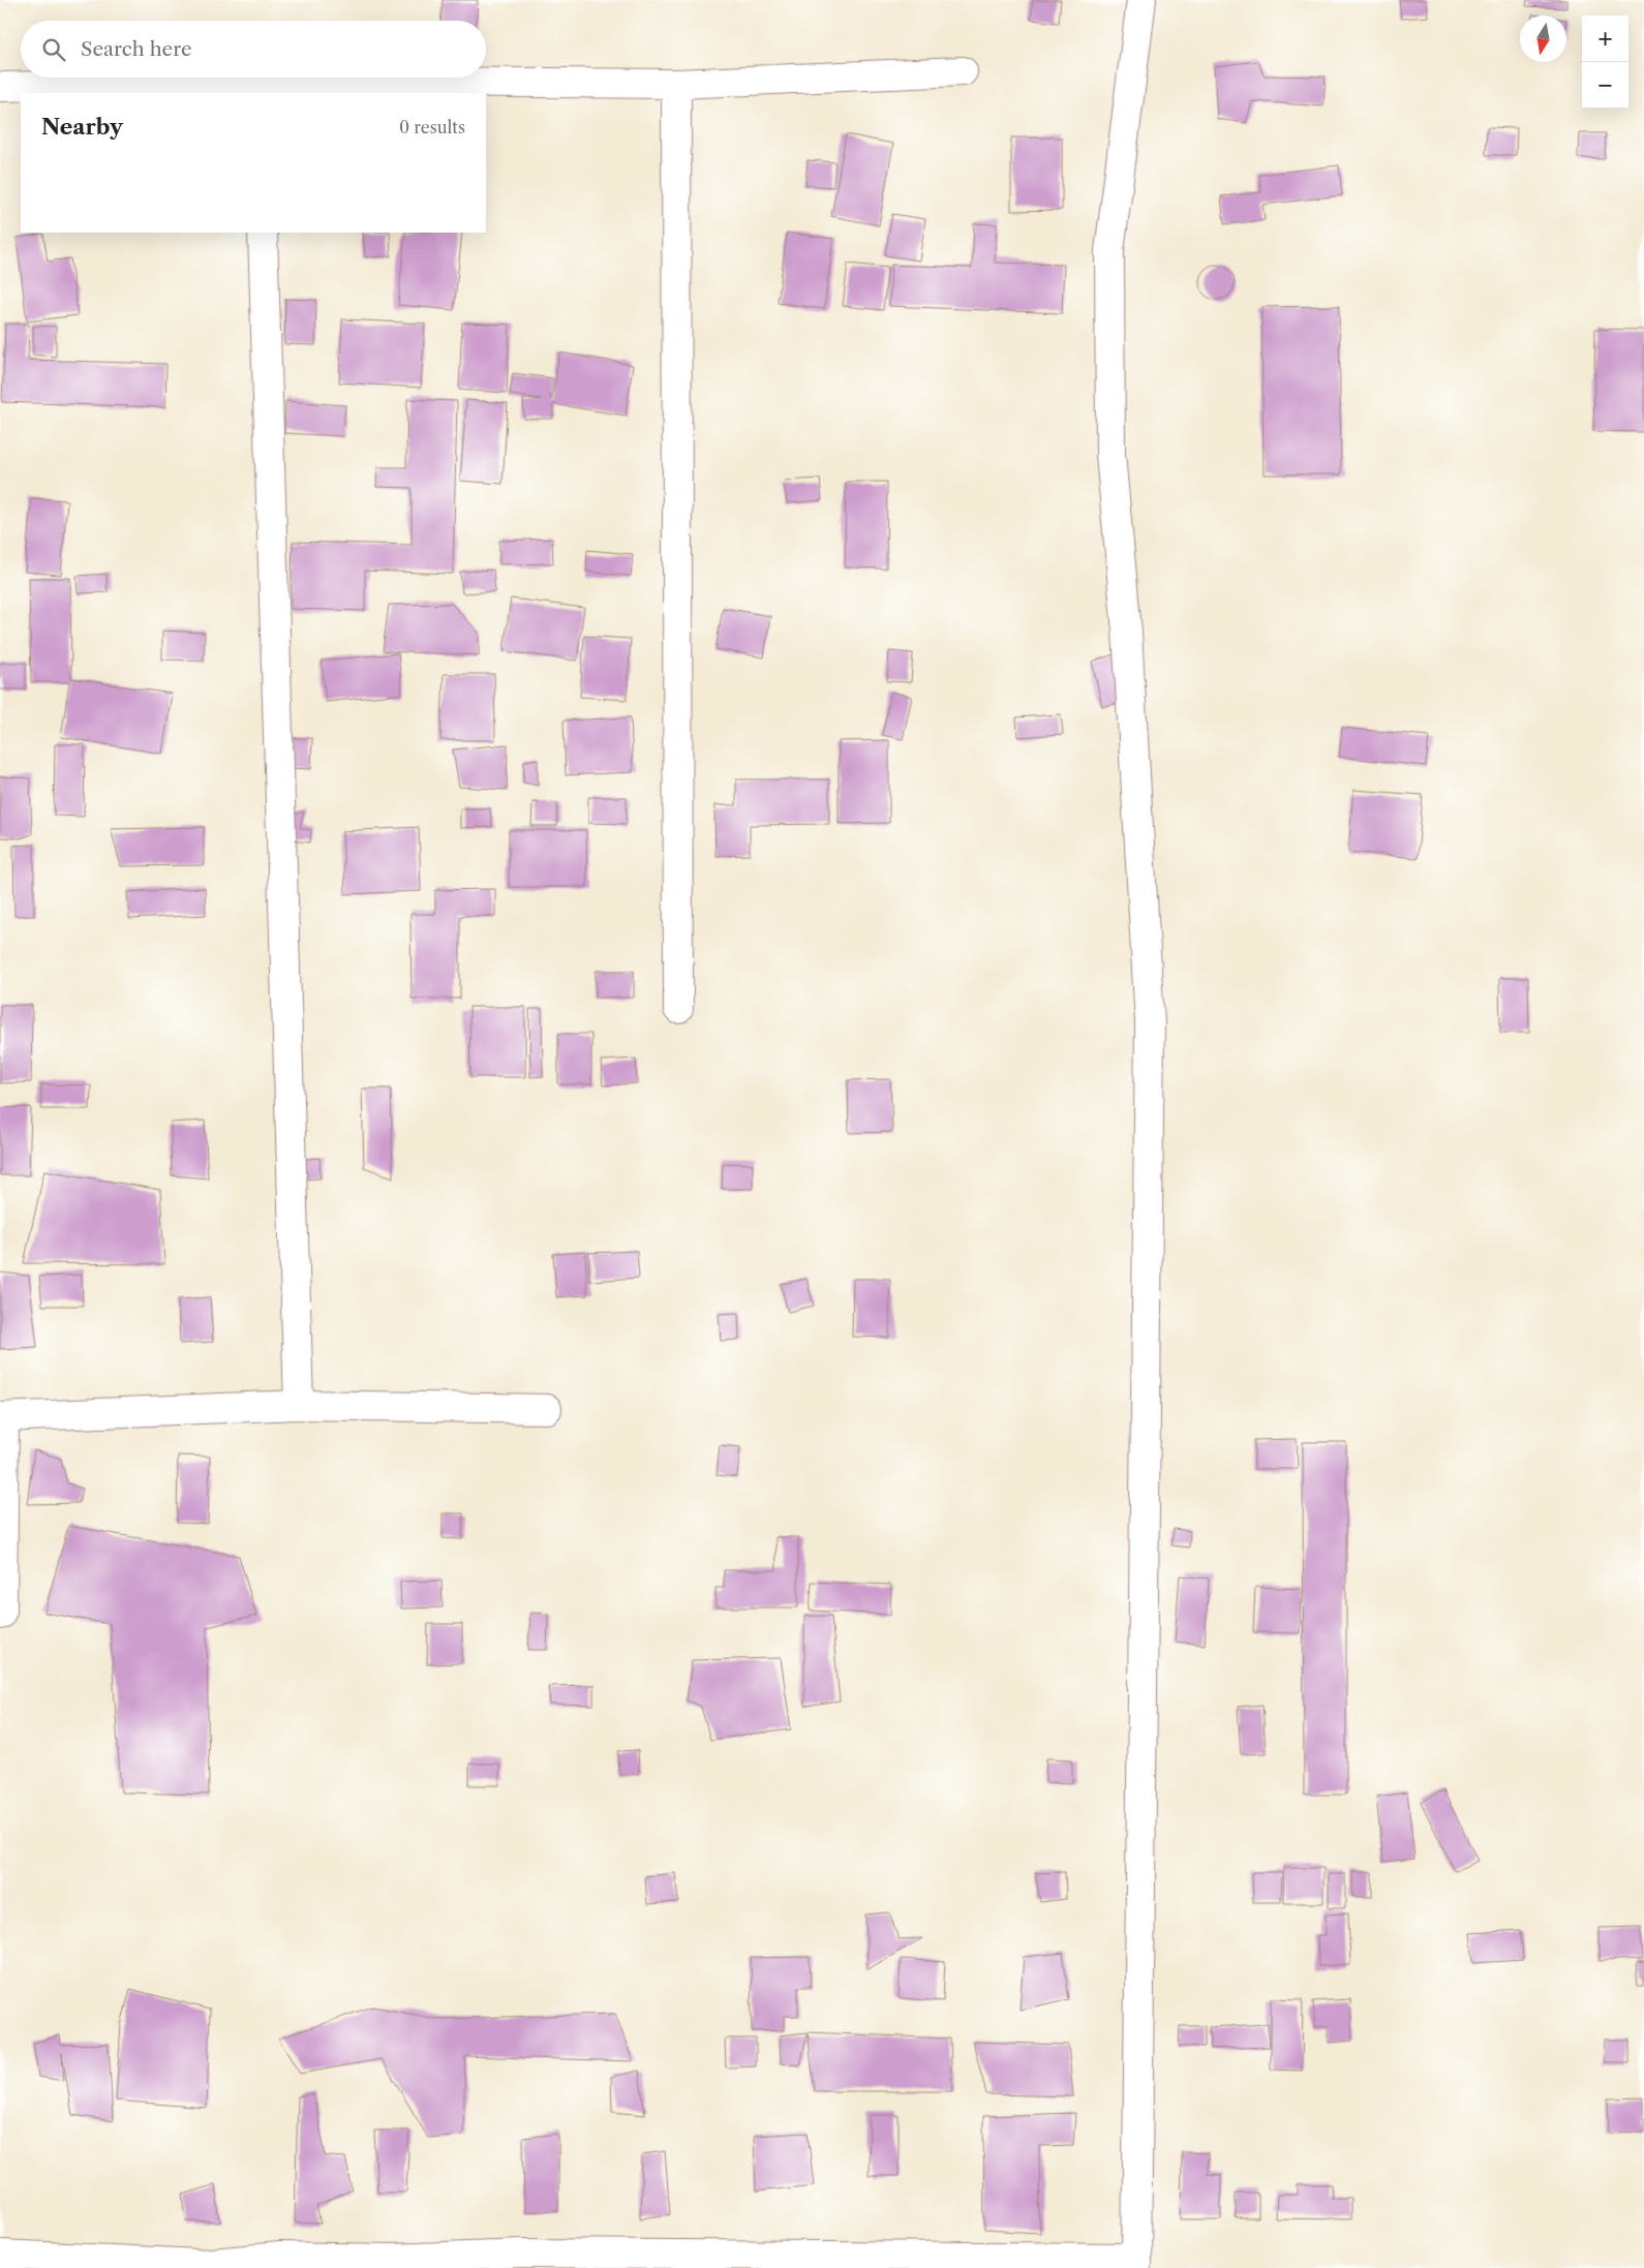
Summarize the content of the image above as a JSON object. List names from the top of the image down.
{
  "north": "bottom",
  "page": {
    "map_buttons": ["+", "−"],
    "search": "Search here",
    "heading": ["Nearby", "0 results"]
  }
}
